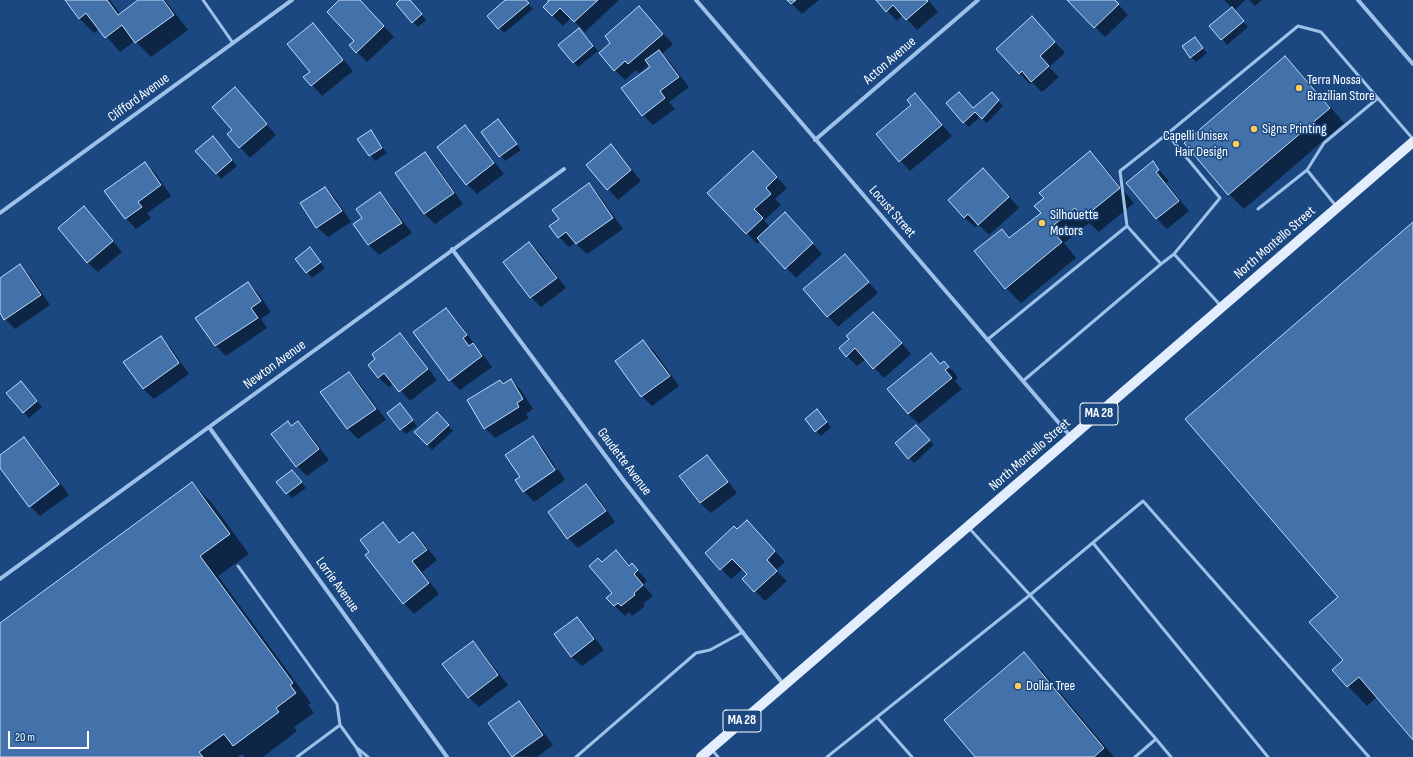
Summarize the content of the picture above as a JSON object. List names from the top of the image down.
{
  "streets": {
    "main road": ["North Montello Street", "MA 28"],
    "street": [
      "Acton Avenue",
      "Clifford Avenue",
      "Locust Street",
      "Newton Avenue",
      "Gaudette Avenue",
      "Lorrie Avenue"
    ]
  },
  "crossings": [
    ["Acton Avenue", "Locust Street"],
    ["Locust Street", "North Montello Street"],
    ["North Montello Street", "Gaudette Avenue"],
    ["Newton Avenue", "Gaudette Avenue"],
    ["Newton Avenue", "Lorrie Avenue"]
  ],
  "places": [
    "Terra Nossa Brazilian Store",
    "Signs Printing",
    "Capelli Unisex Hair Design",
    "Silhouette Motors",
    "Dollar Tree"
  ],
  "scale_bar": "20 m"
}
